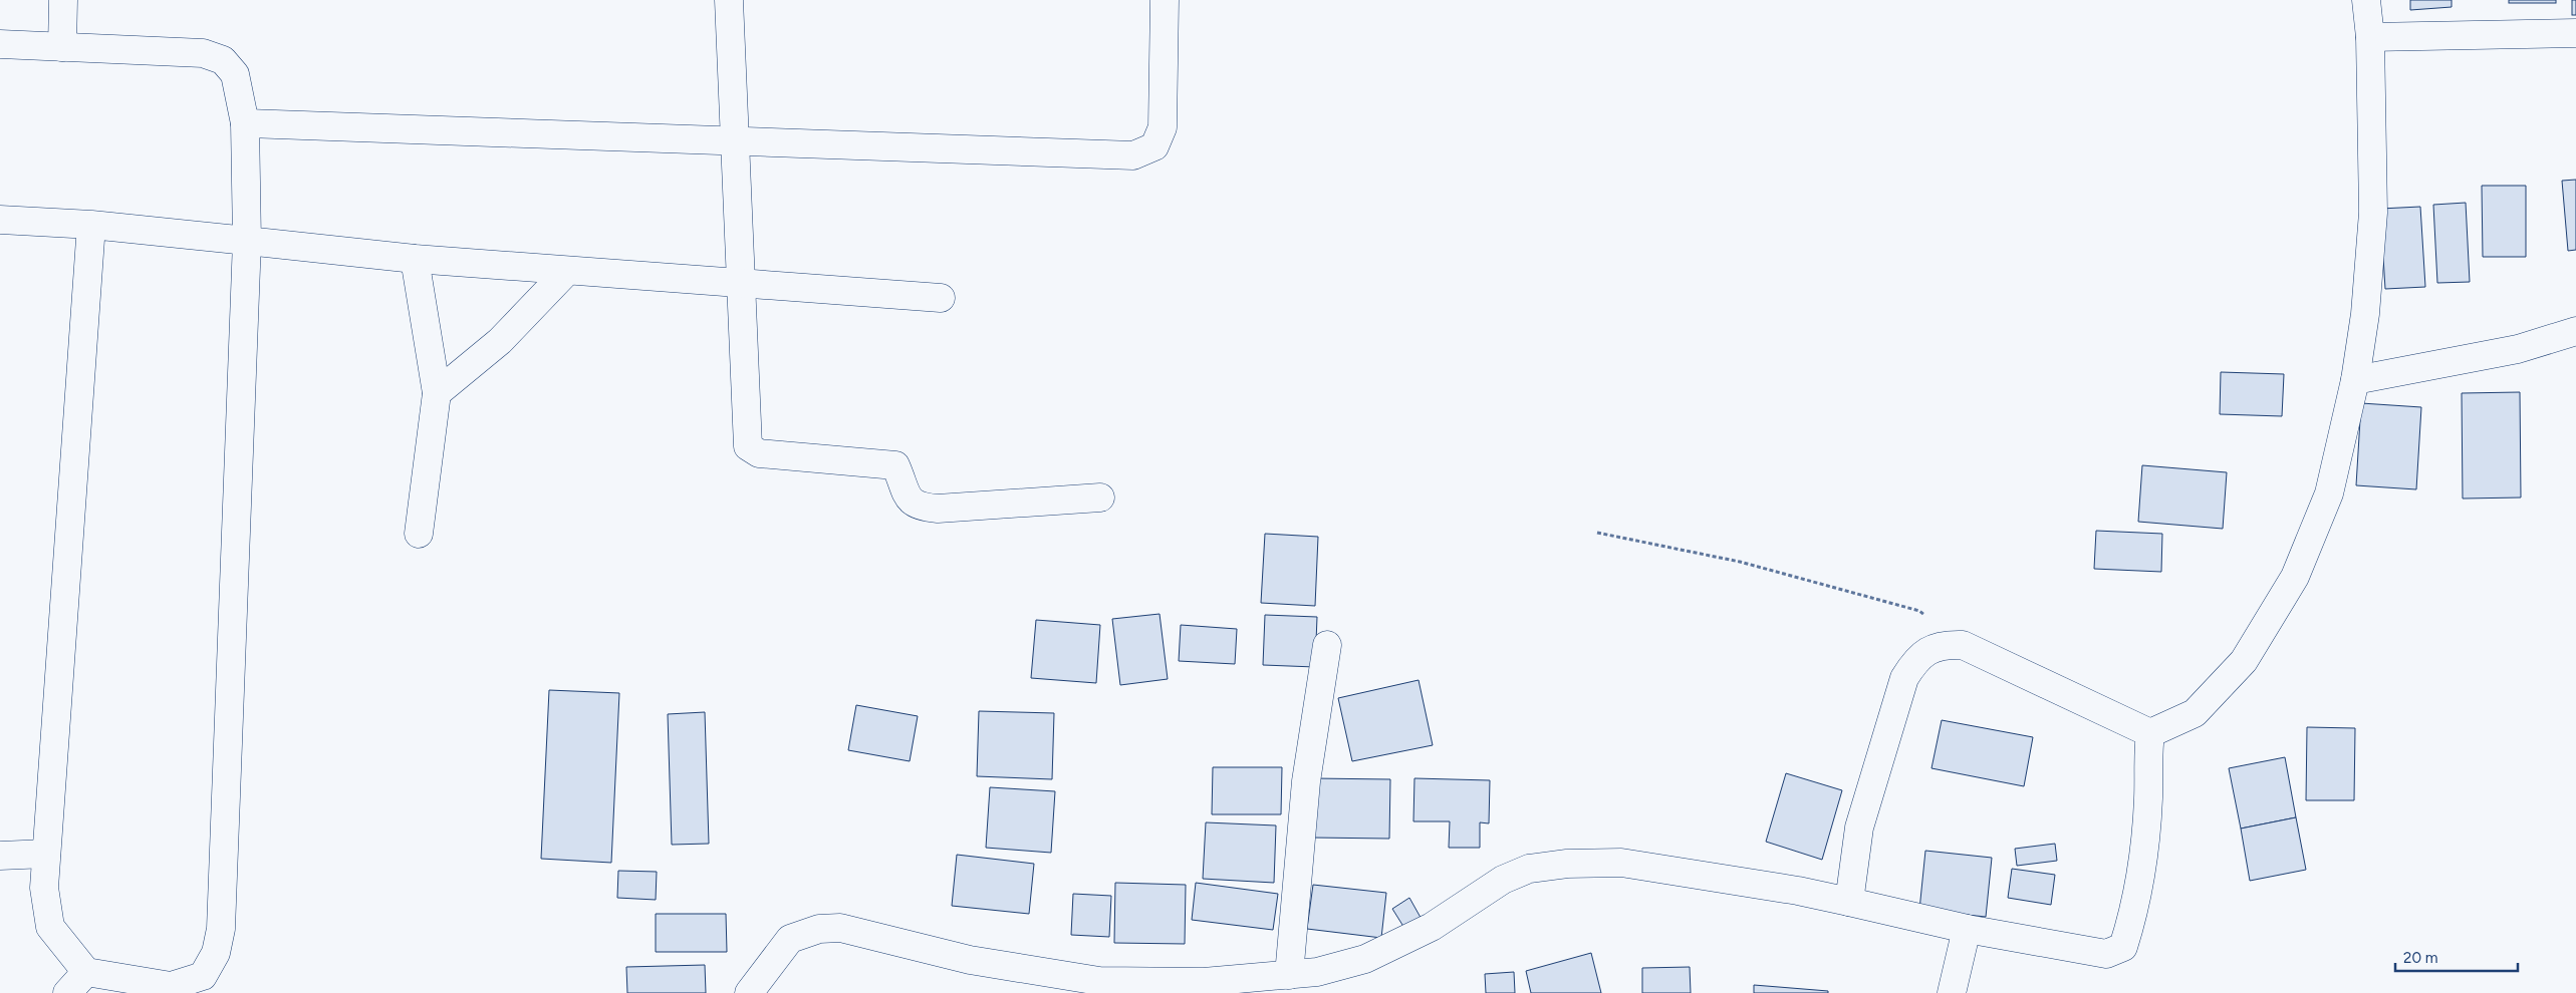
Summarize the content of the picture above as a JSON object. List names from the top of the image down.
{
  "scale_bar": "20 m"
}
